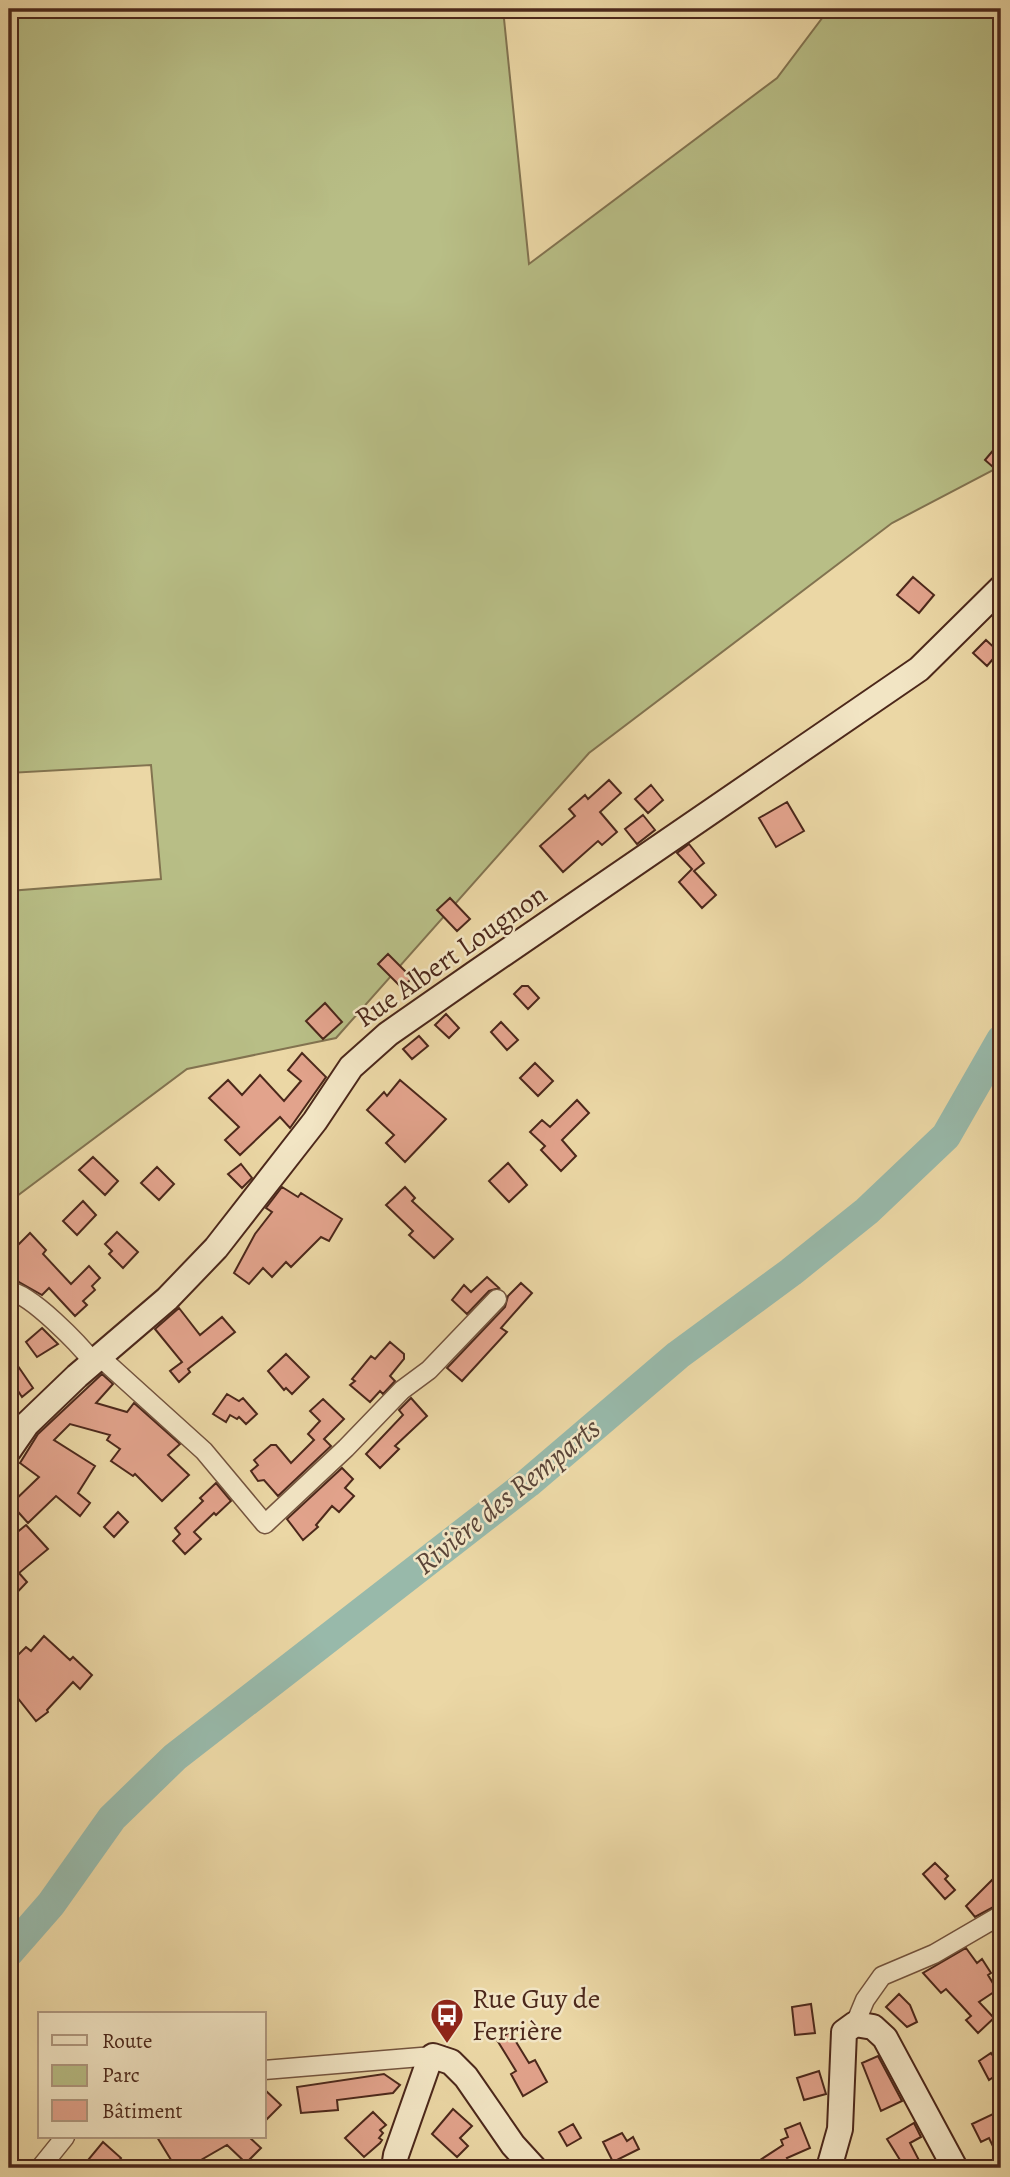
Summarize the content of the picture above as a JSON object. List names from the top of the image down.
{
  "streets": {
    "street": ["Rue Albert Lougnon"]
  },
  "water": ["Rivière des Remparts"],
  "places": {
    "bus stop": ["Rue Guy de Ferrière"]
  },
  "legend": ["Route", "Parc", "Bâtiment"]
}
